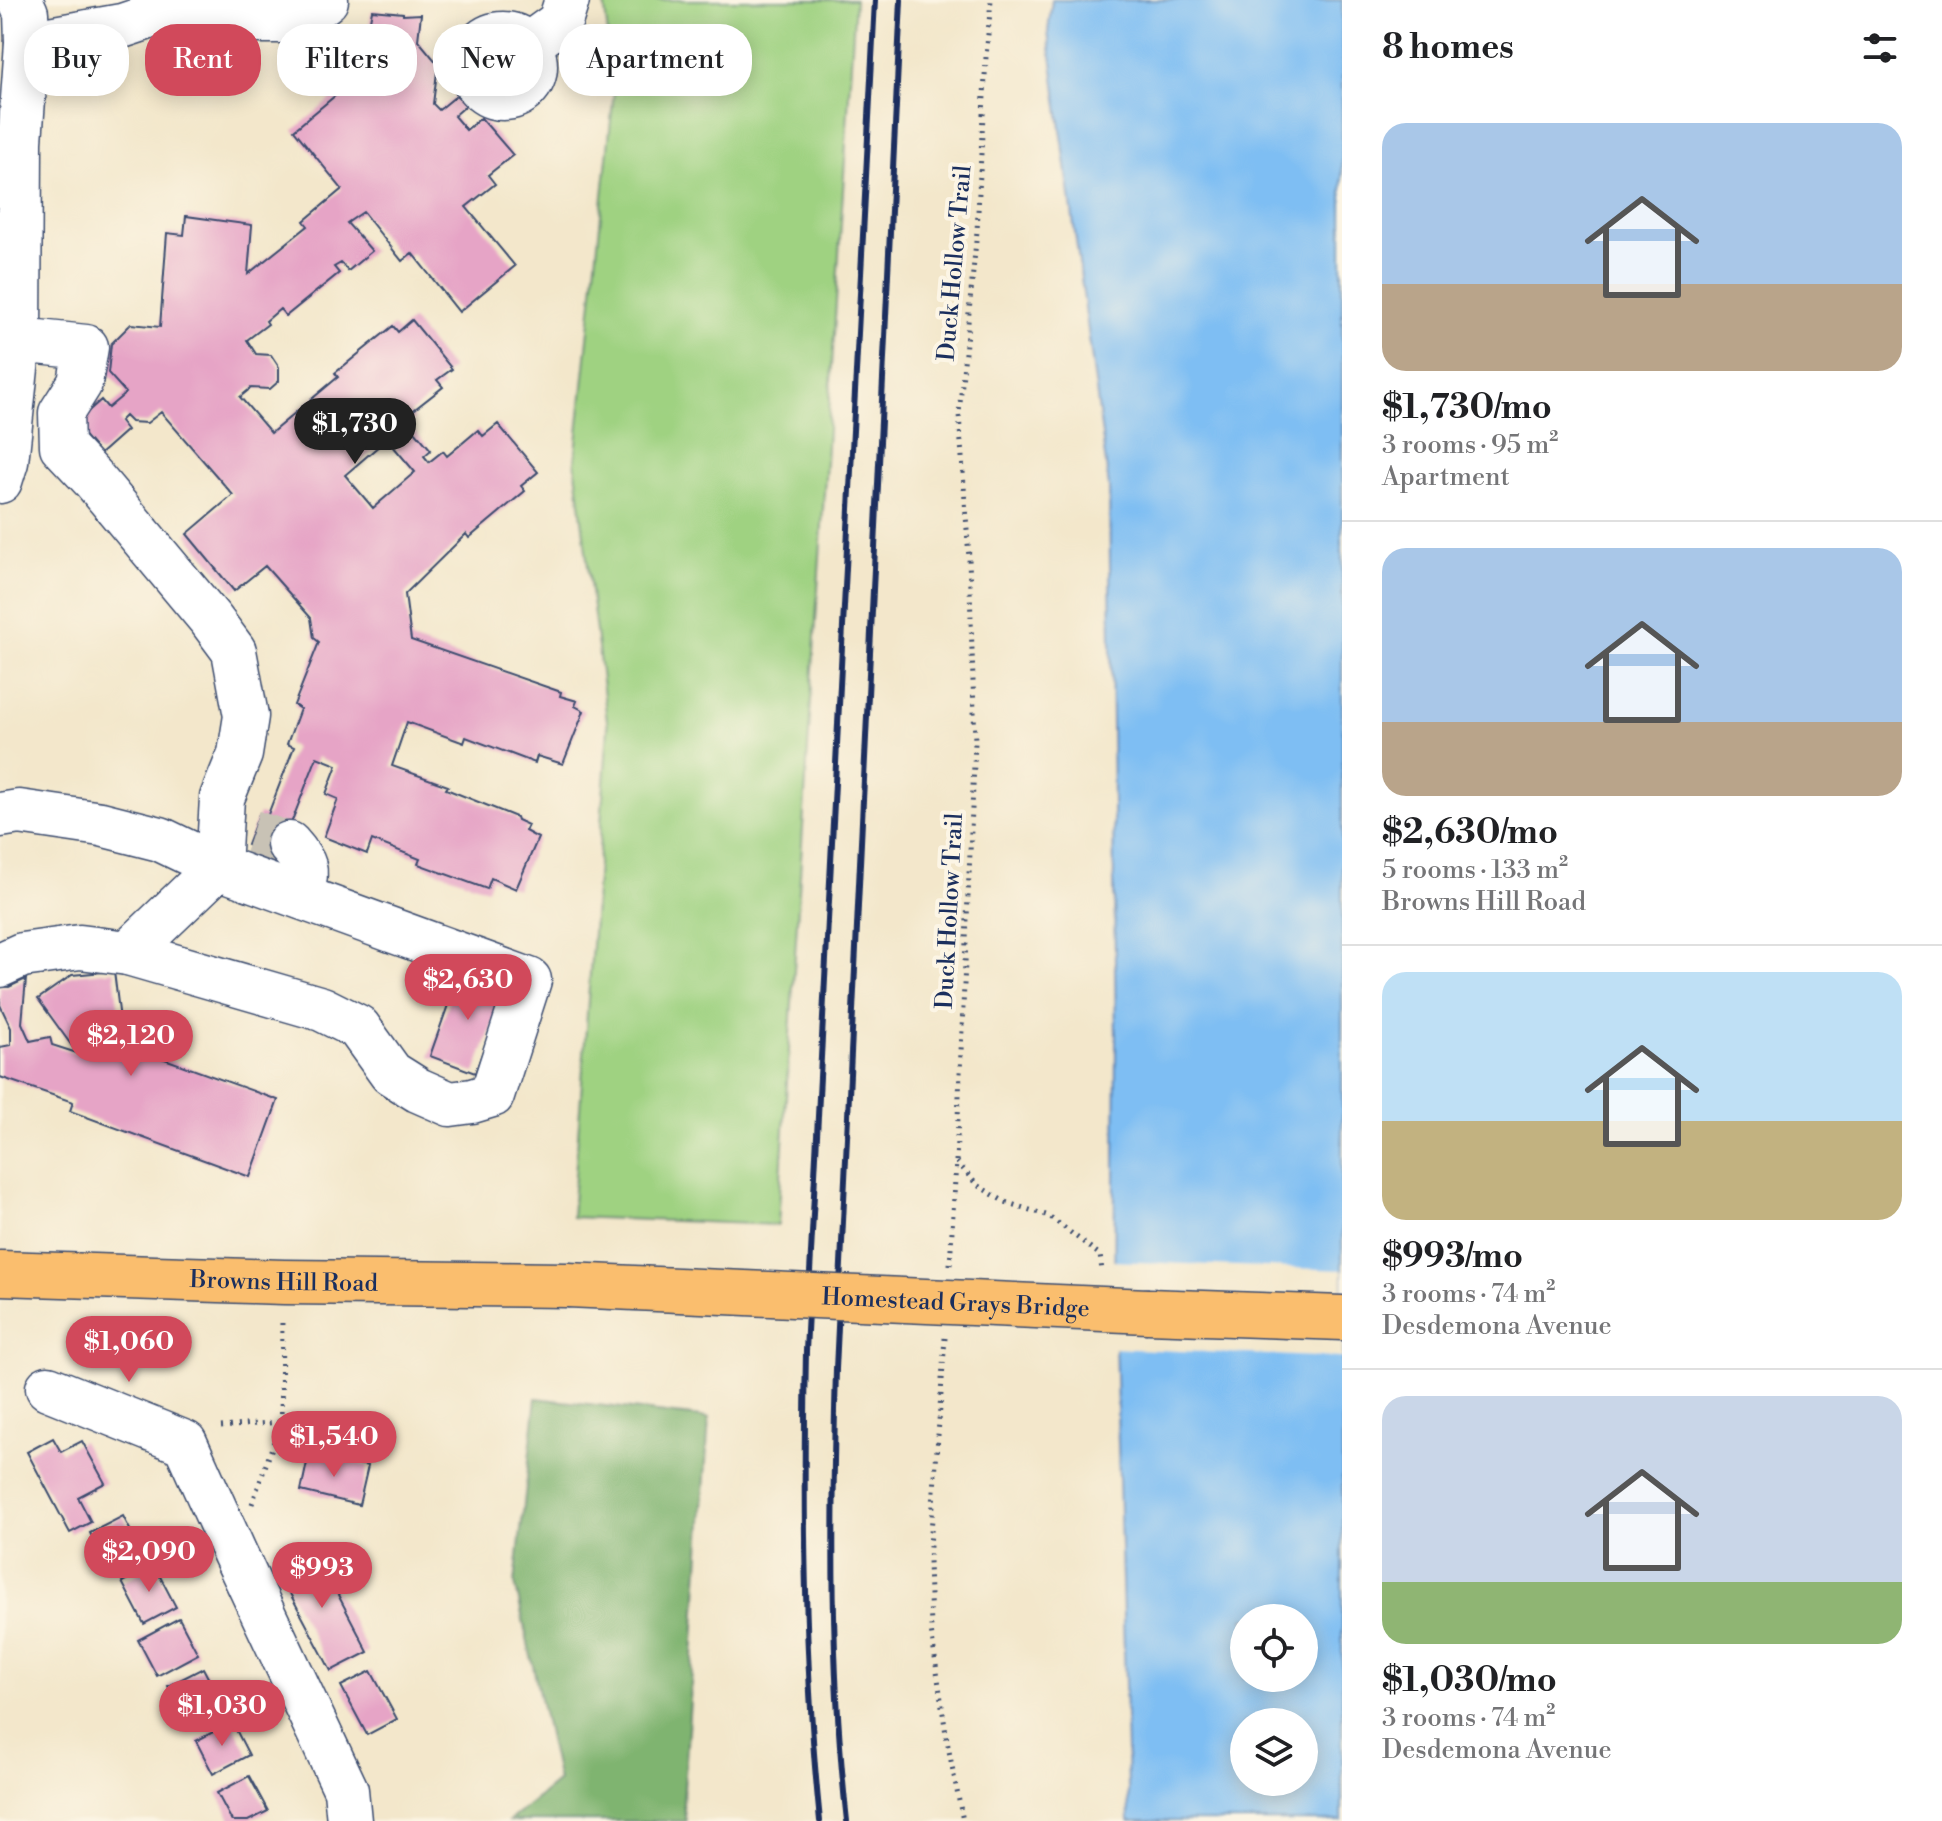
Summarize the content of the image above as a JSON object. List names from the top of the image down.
{
  "streets": {
    "main road": ["Browns Hill Road", "Homestead Grays Bridge"],
    "path": ["Duck Hollow Trail"]
  },
  "crossings": [
    ["Browns Hill Road", "Homestead Grays Bridge"]
  ],
  "page": {
    "heading": "8 homes",
    "chip": [
      "Buy",
      "Rent",
      "Filters",
      "New",
      "Apartment"
    ],
    "list": [
      {
        "name": "$1,730/mo",
        "note": "3 rooms · 95 m² · Apartment"
      },
      {
        "name": "$2,630/mo",
        "note": "5 rooms · 133 m² · Browns Hill Road"
      },
      {
        "name": "$993/mo",
        "note": "3 rooms · 74 m² · Desdemona Avenue"
      },
      {
        "name": "$1,030/mo",
        "note": "3 rooms · 74 m² · Desdemona Avenue"
      }
    ],
    "price": [
      "$1,730",
      "$2,630",
      "$2,120",
      "$1,060",
      "$1,540",
      "$2,090",
      "$993",
      "$1,030"
    ]
  }
}
